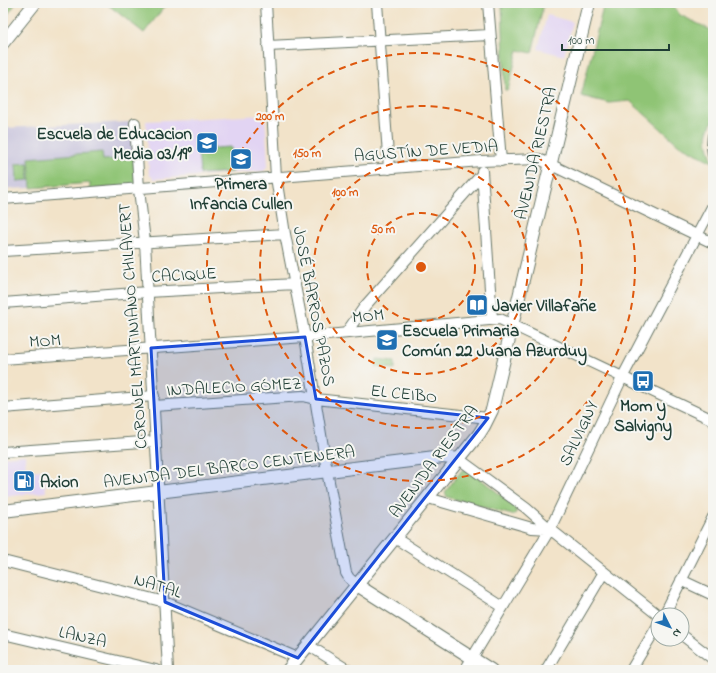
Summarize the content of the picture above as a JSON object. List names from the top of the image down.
{
  "streets": {
    "main road": ["AVENIDA RIESTRA", "AVENIDA DEL BARCO CENTENERA"],
    "street": [
      "AGUSTÍN DE VEDIA",
      "CACIQUE",
      "JOSÉ BARROS PAZOS",
      "MOM",
      "CORONEL MARTINIANO CHILAVERT",
      "INDALECIO GÓMEZ",
      "EL CEIBO",
      "SALVIGNY",
      "NATAL",
      "LANZA"
    ]
  },
  "crossings": [
    ["AGUSTÍN DE VEDIA", "AVENIDA RIESTRA"],
    ["AGUSTÍN DE VEDIA", "JOSÉ BARROS PAZOS"],
    ["AGUSTÍN DE VEDIA", "CORONEL MARTINIANO CHILAVERT"],
    ["AGUSTÍN DE VEDIA", "SALVIGNY"],
    ["AVENIDA RIESTRA", "JOSÉ BARROS PAZOS"],
    ["AVENIDA RIESTRA", "MOM"],
    ["AVENIDA RIESTRA", "EL CEIBO"],
    ["AVENIDA RIESTRA", "AVENIDA DEL BARCO CENTENERA"],
    ["AVENIDA RIESTRA", "NATAL"],
    ["CACIQUE", "JOSÉ BARROS PAZOS"],
    ["CACIQUE", "CORONEL MARTINIANO CHILAVERT"],
    ["JOSÉ BARROS PAZOS", "MOM"],
    ["JOSÉ BARROS PAZOS", "INDALECIO GÓMEZ"],
    ["JOSÉ BARROS PAZOS", "EL CEIBO"],
    ["JOSÉ BARROS PAZOS", "AVENIDA DEL BARCO CENTENERA"],
    ["MOM", "CORONEL MARTINIANO CHILAVERT"],
    ["MOM", "SALVIGNY"],
    ["CORONEL MARTINIANO CHILAVERT", "INDALECIO GÓMEZ"],
    ["CORONEL MARTINIANO CHILAVERT", "AVENIDA DEL BARCO CENTENERA"],
    ["CORONEL MARTINIANO CHILAVERT", "NATAL"],
    ["INDALECIO GÓMEZ", "EL CEIBO"]
  ],
  "places": {
    "school or university": ["Escuela de Educacion Media 03/19°", "Primera Infancia Cullen", "Escuela Primaria Común 22 Juana Azurduy"],
    "library": ["Javier Villafañe"],
    "bus stop": ["Mom y Salvigny"],
    "fuel station": ["Axion"]
  },
  "scale_bar": "100 m",
  "north": "bottom right",
  "rings": [
    "200 m",
    "150 m",
    "100 m",
    "50 m"
  ]
}
